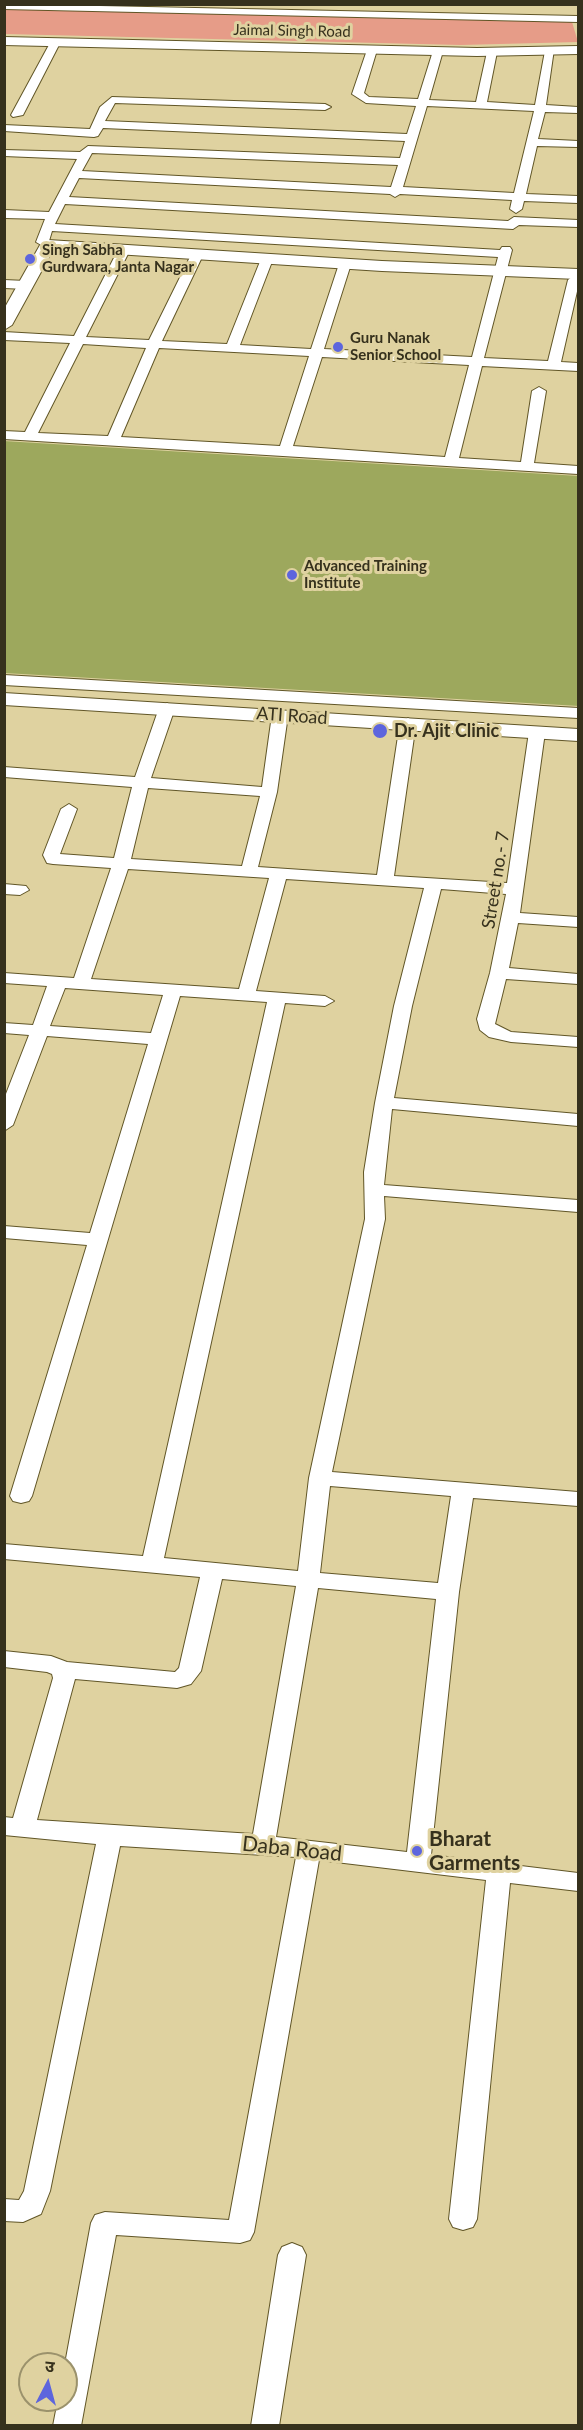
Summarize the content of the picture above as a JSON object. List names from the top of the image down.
{
  "streets": {
    "street": [
      "Jaimal Singh Road",
      "ATI Road",
      "Street no.- 7",
      "Daba Road"
    ]
  },
  "crossings": [
    ["ATI Road", "Street no.- 7"]
  ],
  "places": [
    "Singh Sabha Gurdwara, Janta Nagar",
    "Guru Nanak Senior School",
    "Advanced Training Institute",
    "Dr. Ajit Clinic",
    "Bharat Garments"
  ],
  "north": "top"
}
